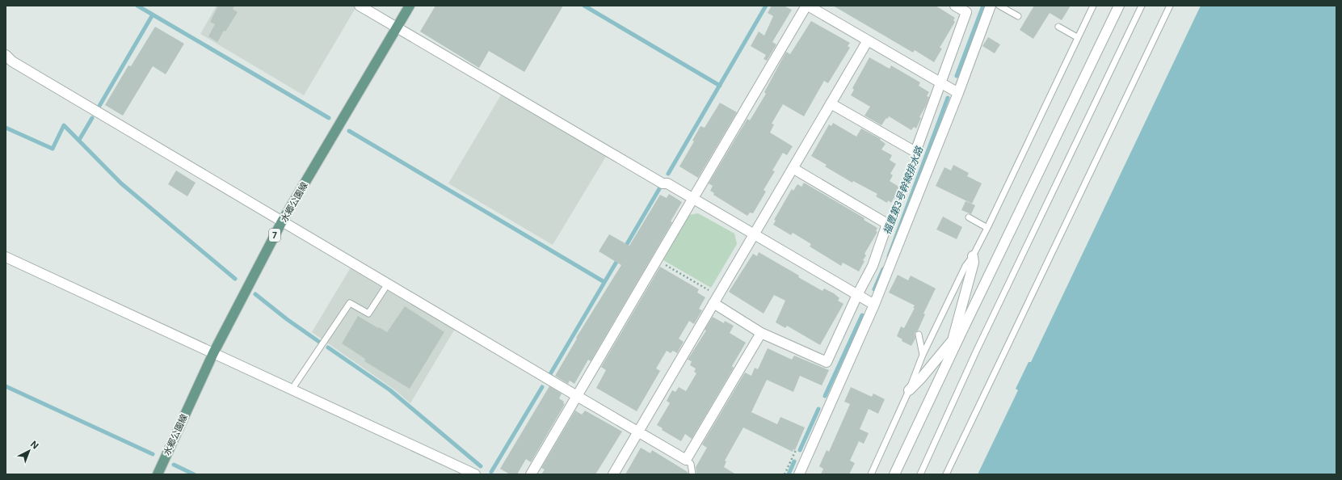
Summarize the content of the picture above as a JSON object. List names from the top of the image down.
{
  "streets": {
    "main road": ["水郷公園線", "7"]
  },
  "water": ["福豊第3号幹線排水路"],
  "north": "top right"
}
